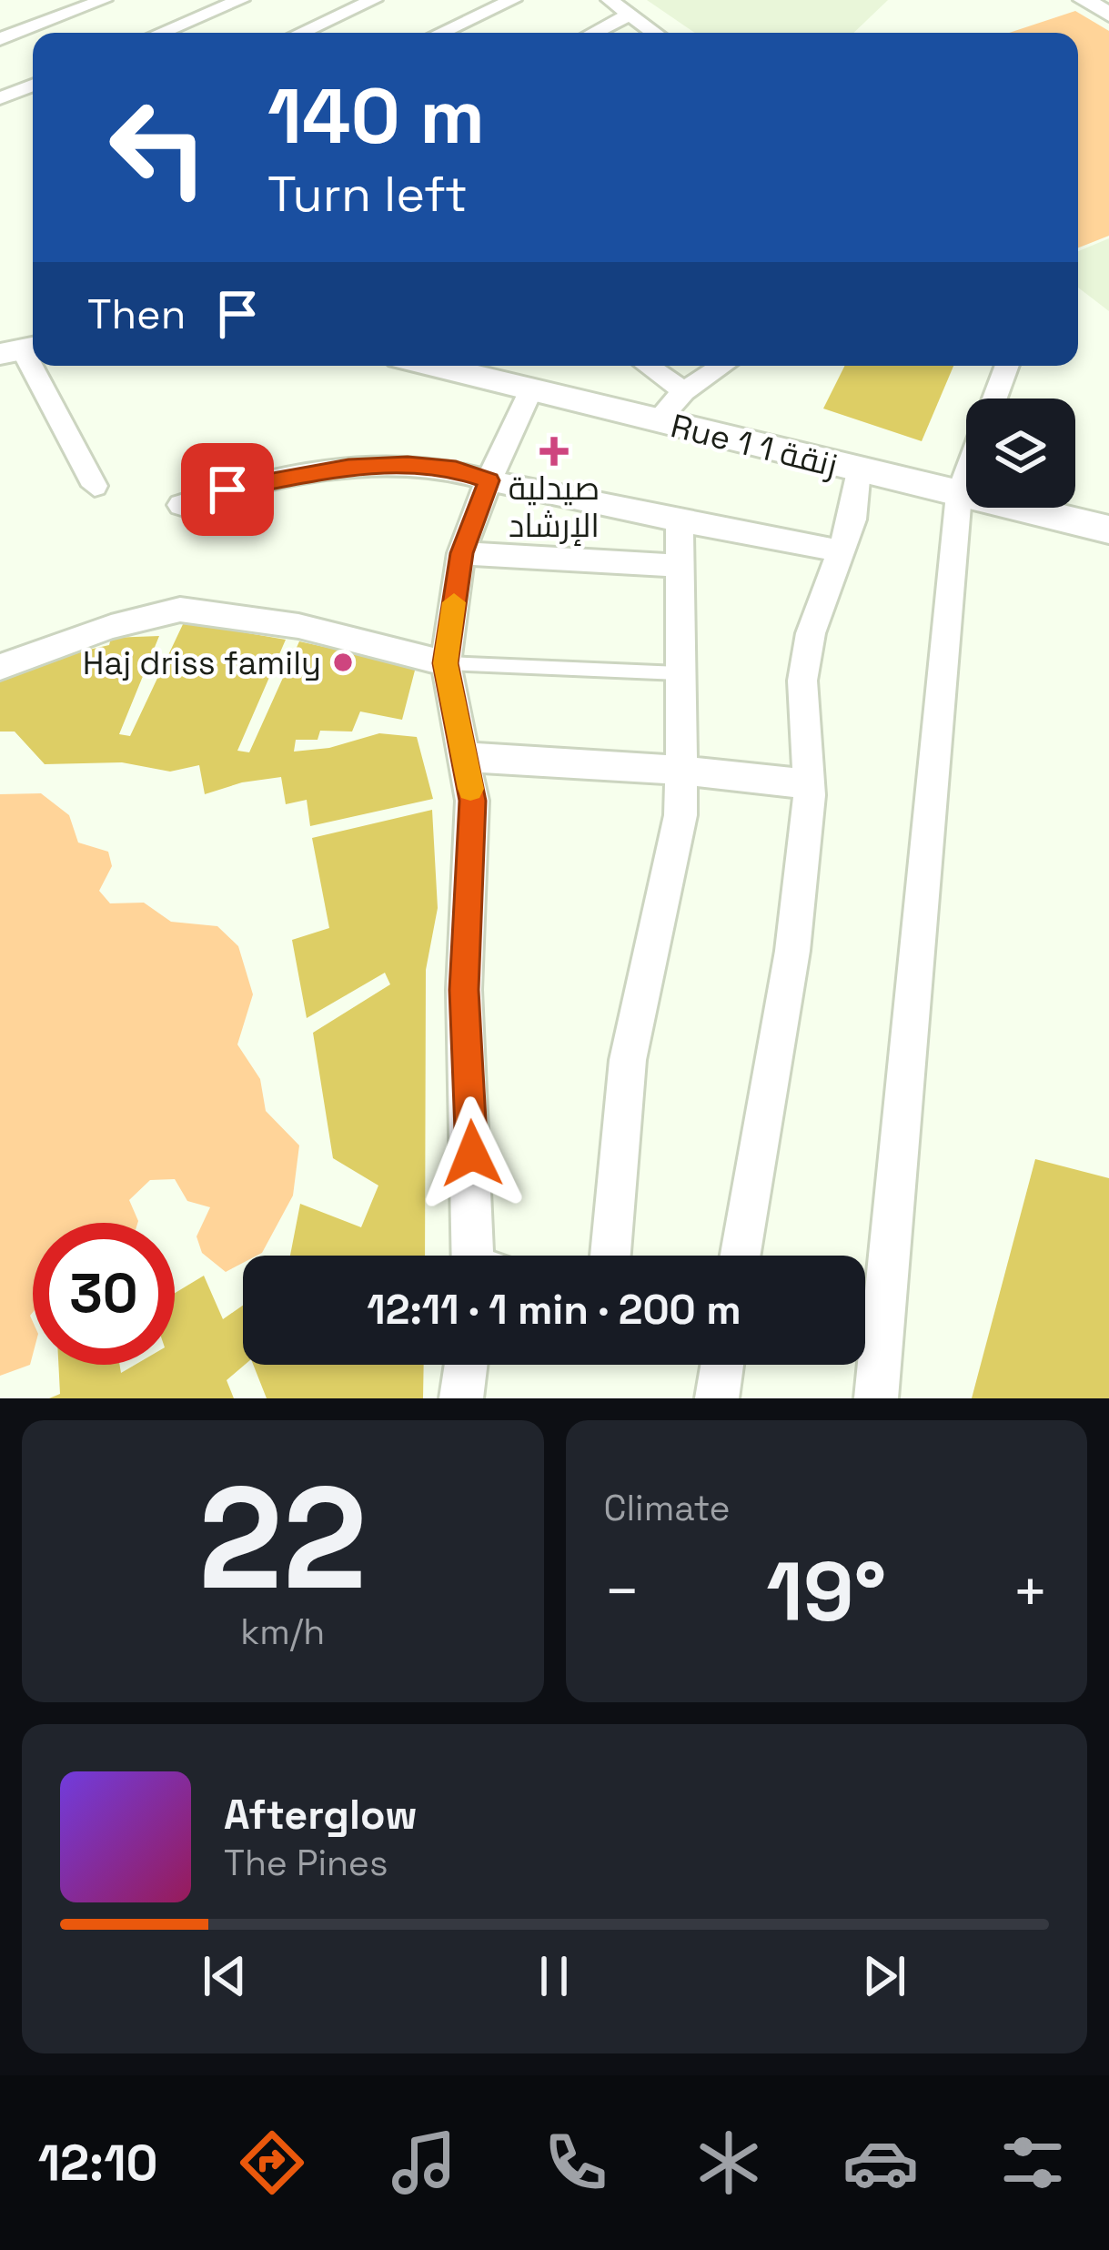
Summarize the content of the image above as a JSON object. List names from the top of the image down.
{
  "streets": {
    "street": ["Rue 1 زنقة 1"]
  },
  "places": {
    "health": ["صيدلية الإرشاد"],
    "other": ["Haj driss family"]
  },
  "page": {
    "turn": ["140 m", "Turn left"],
    "then": "Then",
    "limit": "30",
    "trip": "12:11 · 1 min · 200 m",
    "tile": [
      ["22", "km/h"],
      "Climate"
    ],
    "heat": ["−", "19°", "+"],
    "song": ["Afterglow", "The Pines"],
    "tabs": "12:10"
  }
}
